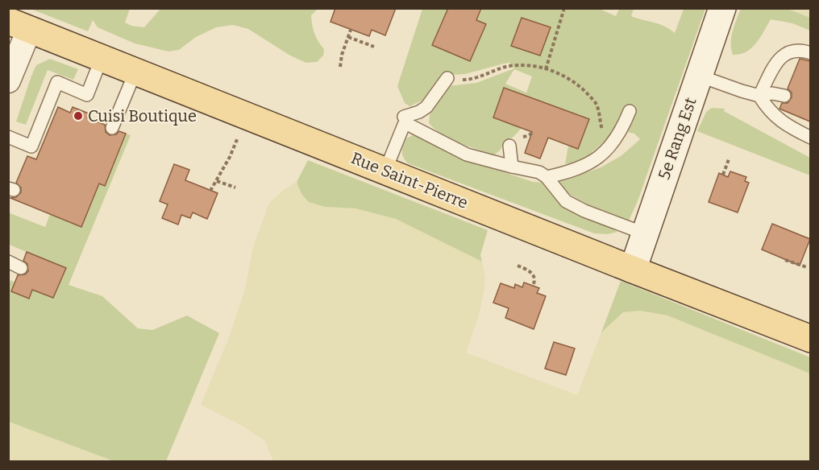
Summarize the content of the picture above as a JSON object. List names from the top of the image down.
{
  "streets": {
    "main road": ["Rue Saint-Pierre"],
    "street": ["5e Rang Est"]
  },
  "crossings": [
    ["5e Rang Est", "Rue Saint-Pierre"]
  ],
  "places": ["Cuisi Boutique"]
}
